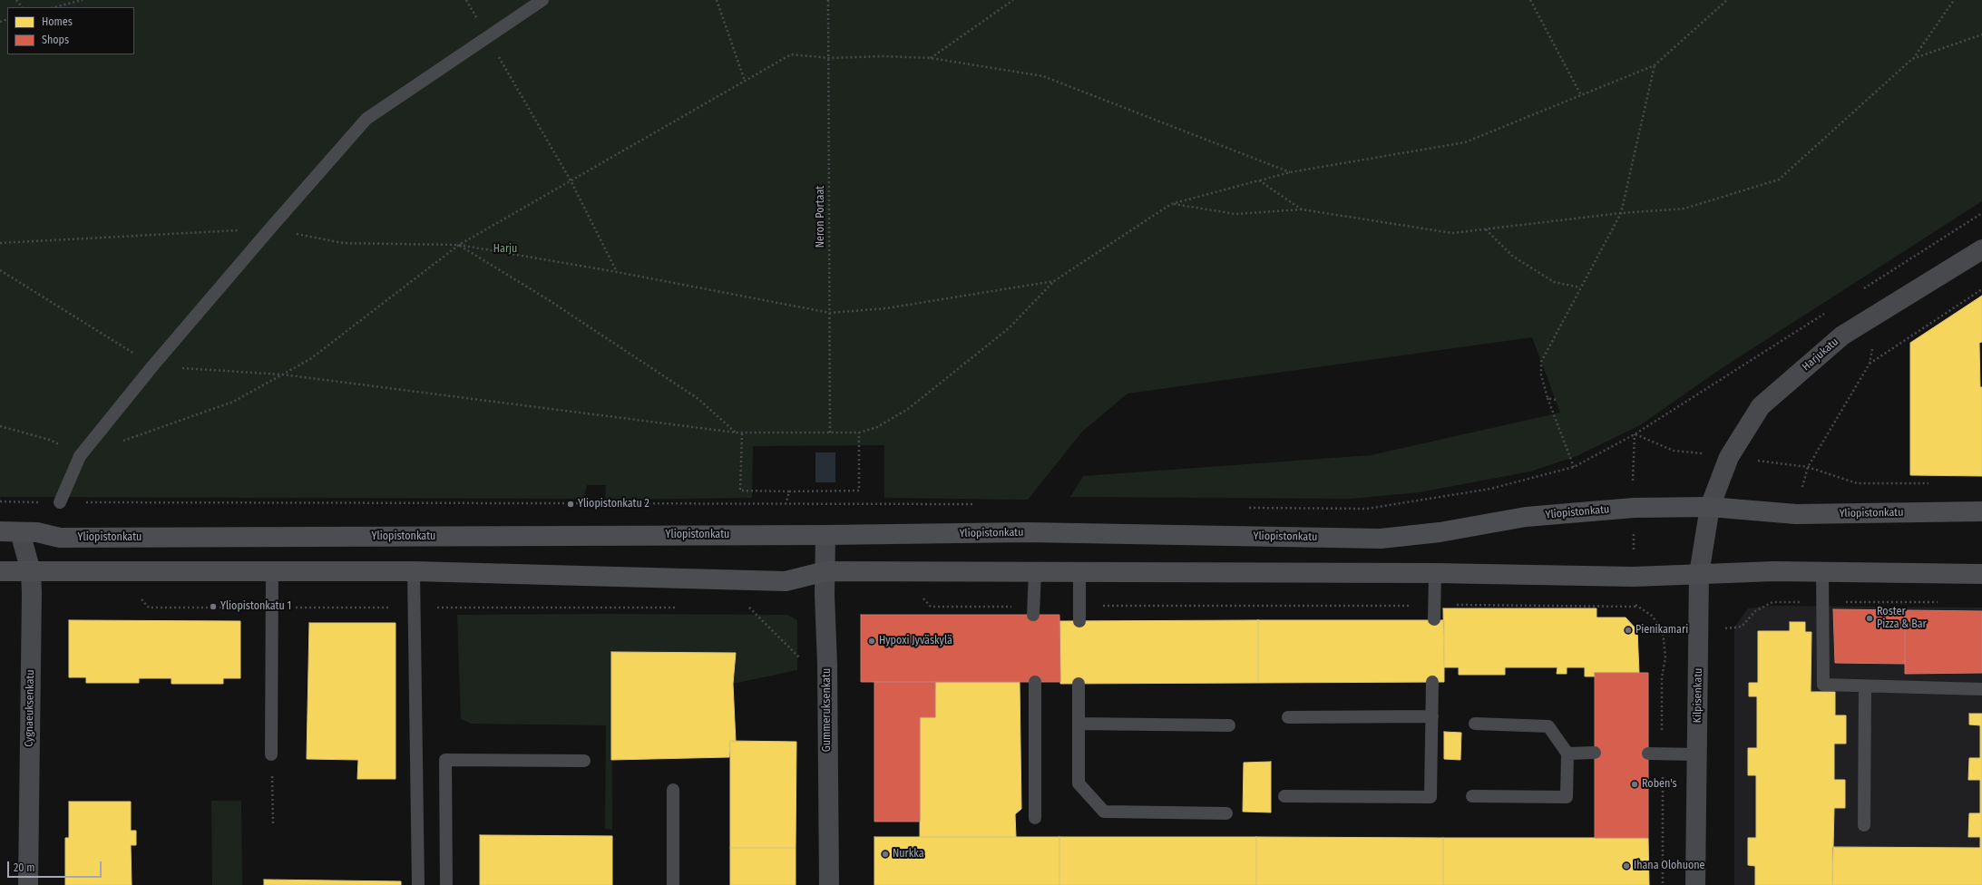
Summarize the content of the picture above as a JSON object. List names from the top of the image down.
{
  "streets": {
    "main road": ["Yliopistonkatu"],
    "street": [
      "Harjukatu",
      "Kilpisenkatu",
      "Cygnaeuksenkatu",
      "Gummeruksenkatu"
    ],
    "path": ["Neron Portaat"]
  },
  "crossings": [
    ["Harjukatu", "Yliopistonkatu"],
    ["Harjukatu", "Kilpisenkatu"],
    ["Yliopistonkatu", "Kilpisenkatu"],
    ["Yliopistonkatu", "Cygnaeuksenkatu"],
    ["Yliopistonkatu", "Gummeruksenkatu"]
  ],
  "parks": ["Harju"],
  "places": [
    "Yliopistonkatu 2",
    "Yliopistonkatu 1",
    "Roster Pizza & Bar",
    "Pienikamari",
    "Hypoxi Jyväskylä",
    "Roben's",
    "Nurkka",
    "Ihana Olohuone"
  ],
  "legend": ["Homes", "Shops"],
  "scale_bar": "20 m"
}
